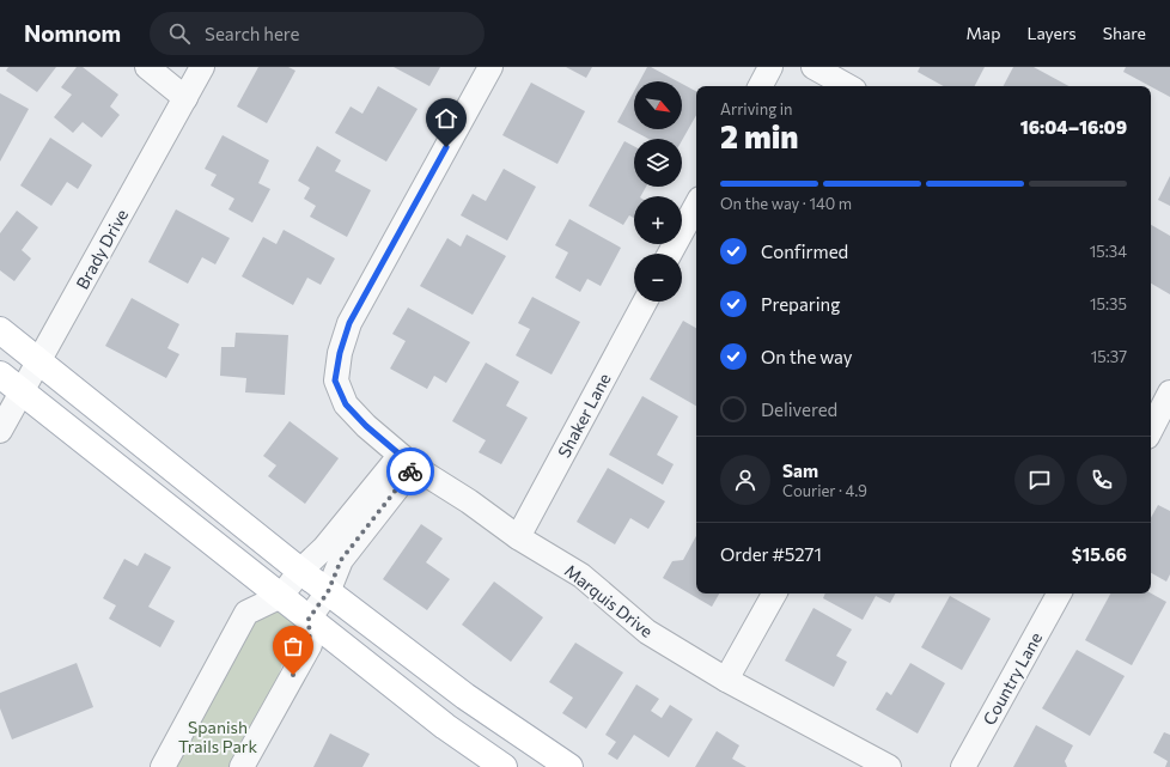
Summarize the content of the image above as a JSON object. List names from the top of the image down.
{
  "streets": {
    "street": [
      "Brady Drive",
      "Shaker Lane",
      "Marquis Drive",
      "Country Lane"
    ]
  },
  "crossings": [
    ["Shaker Lane", "Marquis Drive"]
  ],
  "parks": ["Spanish Trails Park"],
  "north": "bottom right",
  "page": {
    "header": "Nomnom",
    "search": "Search here",
    "nav": ["Map", "Layers", "Share"],
    "map_buttons": ["+", "−"],
    "heading": ["2 min", "Arriving in", "16:04–16:09"],
    "panel": [
      "Sam",
      "Courier · 4.9",
      "Order #5271",
      "$15.66"
    ],
    "bar": "On the way · 140 m",
    "list": [
      ["Confirmed", "15:34"],
      ["Preparing", "15:35"],
      ["On the way", "15:37"],
      "Delivered"
    ]
  }
}
